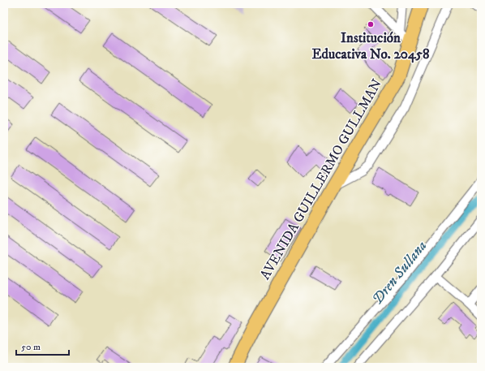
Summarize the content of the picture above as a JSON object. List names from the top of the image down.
{
  "streets": {
    "main road": ["AVENIDA GUILLERMO GULLMAN"]
  },
  "water": ["Dren Sullana"],
  "places": ["Institución Educativa No. 20458"],
  "scale_bar": "50 m"
}
